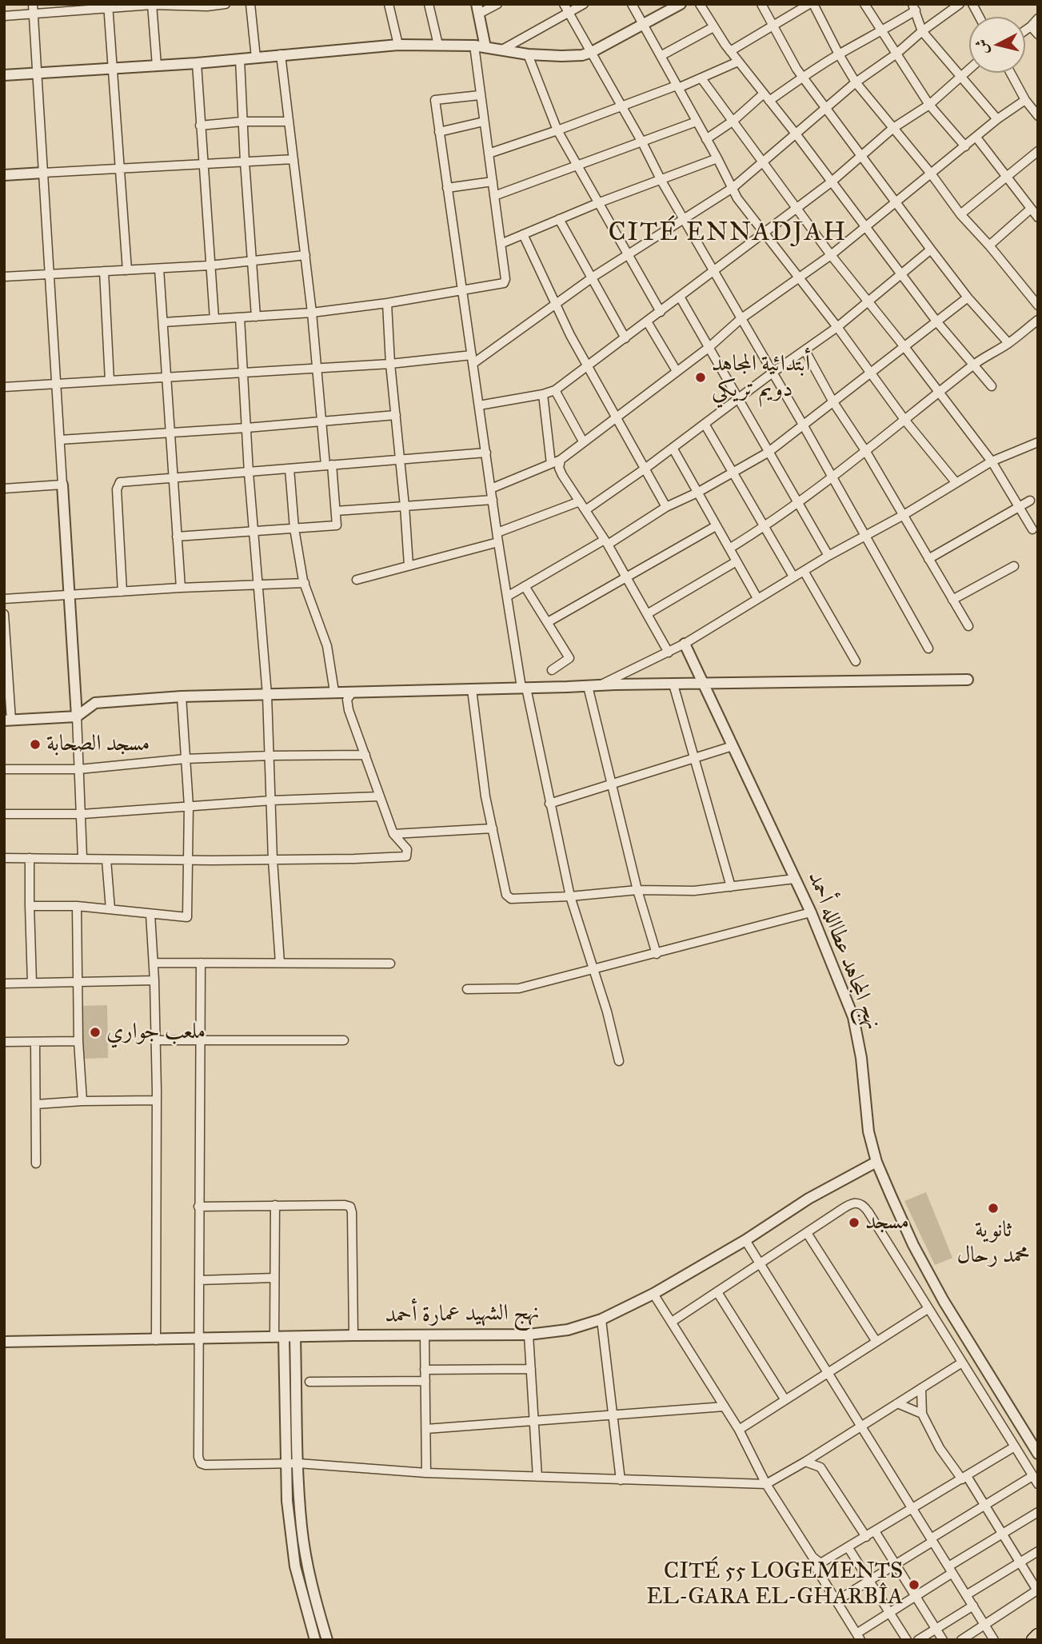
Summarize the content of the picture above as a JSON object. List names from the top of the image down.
{
  "streets": {
    "street": ["نهج المجاهد عطاالله أحمد", "نهج الشهيد عمارة أحمد"]
  },
  "crossings": [
    ["نهج المجاهد عطاالله أحمد", "نهج الشهيد عمارة أحمد"]
  ],
  "districts": ["CITÉ ENNADJAH"],
  "places": [
    "أبتدائية المجاهد دويم تريكي",
    "مسجد الصحابة",
    "ملعب جواري",
    "ثانوية محمد رحال",
    "مسجد",
    "CITÉ 55 LOGEMENTS EL-GARA EL-GHARBÎA"
  ],
  "north": "left"
}
